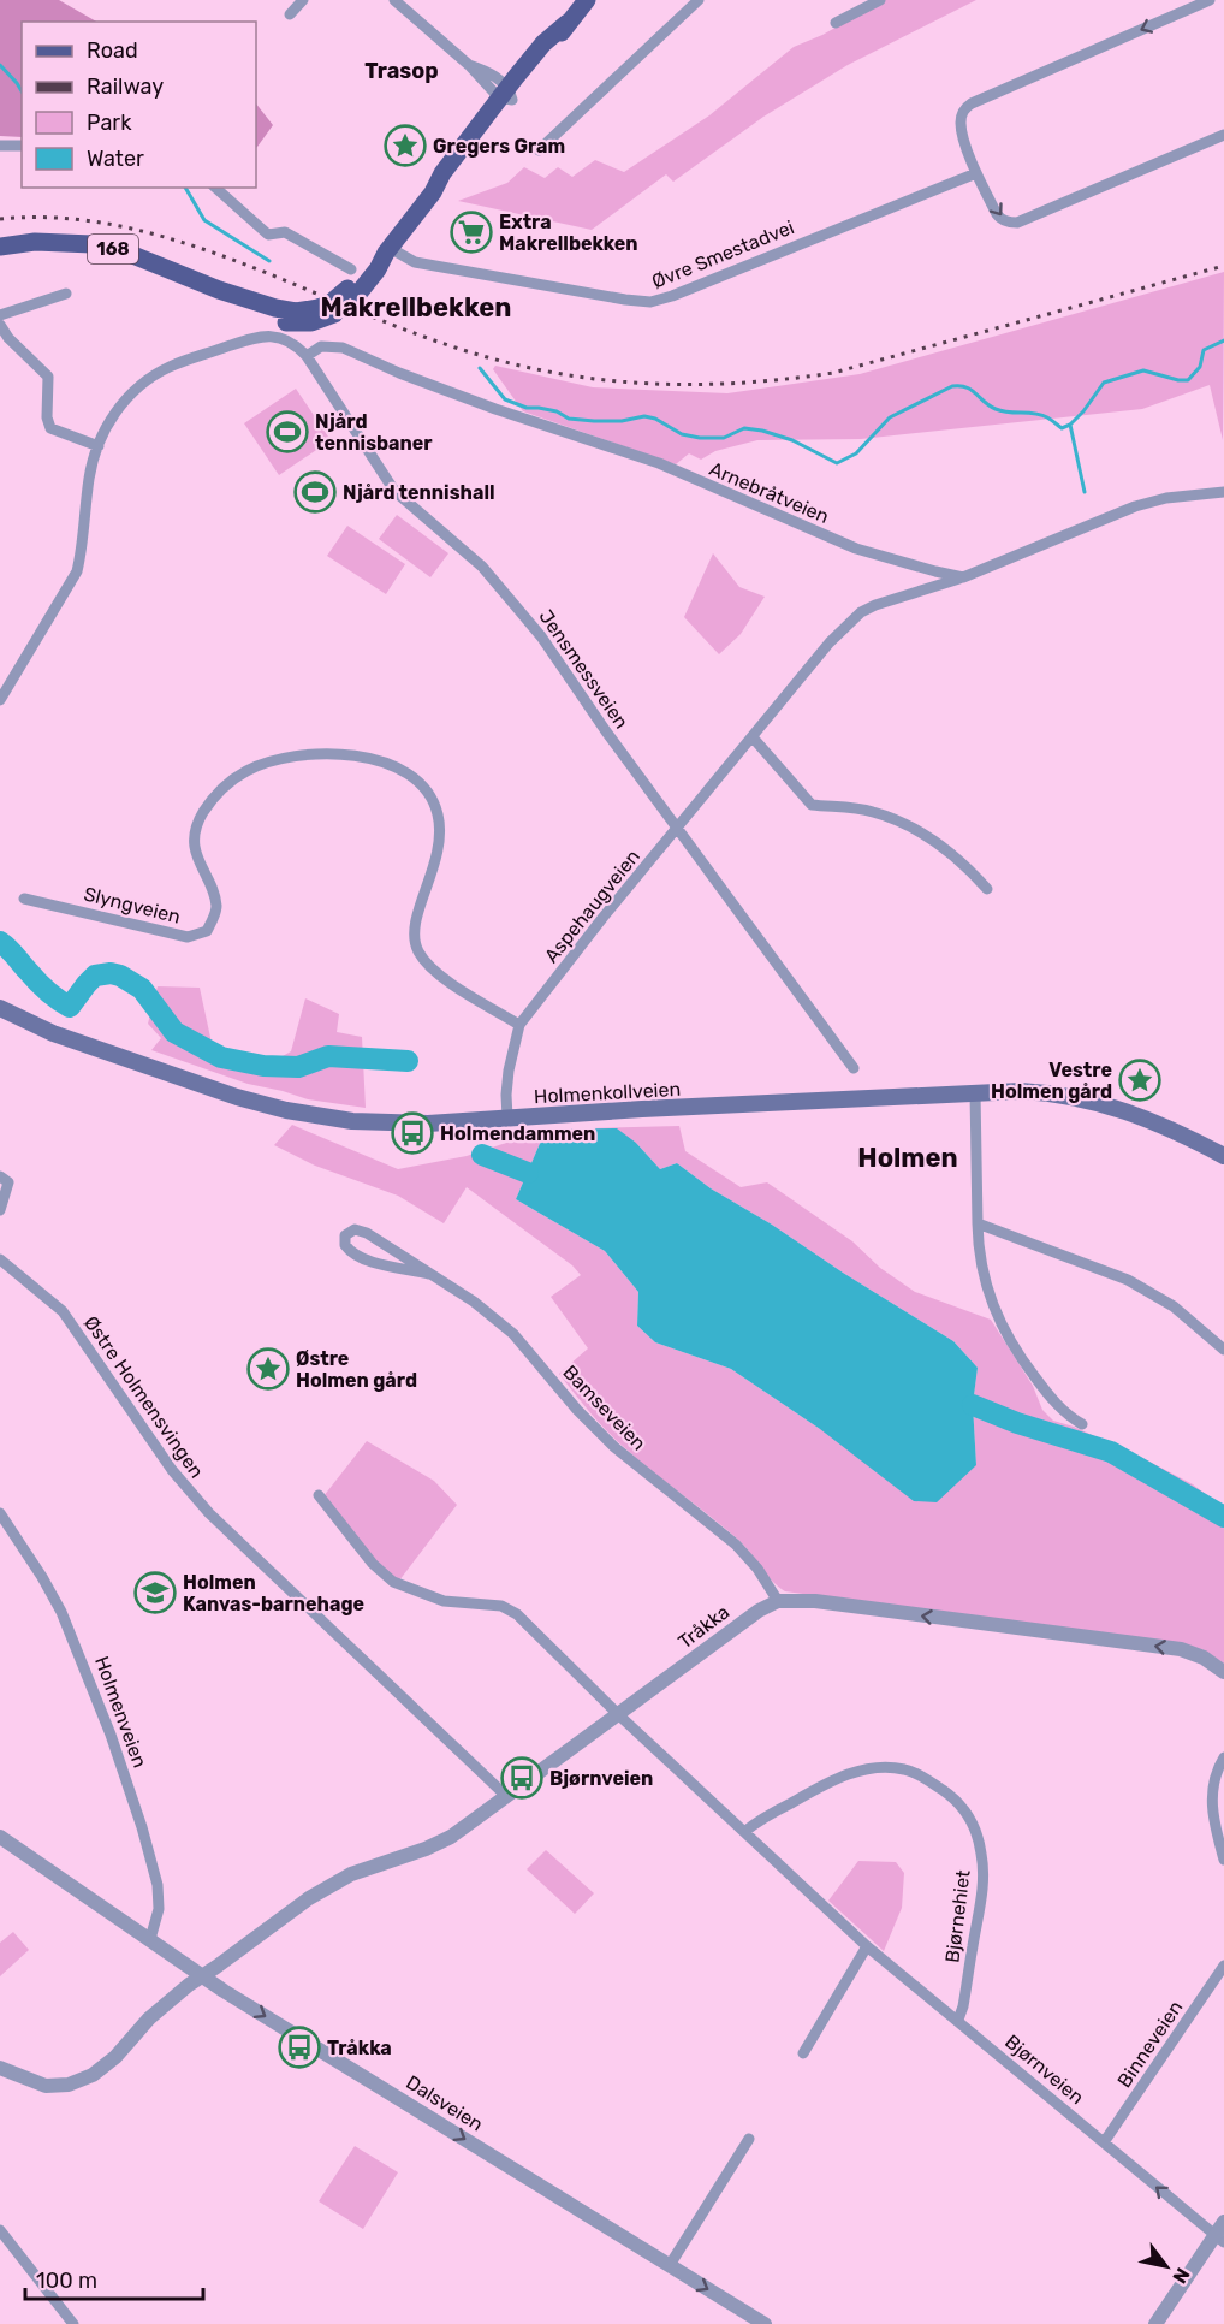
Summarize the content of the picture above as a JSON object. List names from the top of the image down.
{
  "streets": {
    "main road": ["168", "Holmenkollveien"],
    "street": [
      "Øvre Smestadvei",
      "Arnebråtveien",
      "Jensmessveien",
      "Slyngveien",
      "Aspehaugveien",
      "Østre Holmensvingen",
      "Bamseveien",
      "Tråkka",
      "Holmenveien",
      "Bjørnehiet",
      "Binneveien",
      "Bjørnveien",
      "Dalsveien"
    ]
  },
  "crossings": [
    ["168", "Øvre Smestadvei"],
    ["Arnebråtveien", "Jensmessveien"],
    ["Arnebråtveien", "Aspehaugveien"],
    ["Jensmessveien", "Aspehaugveien"],
    ["Slyngveien", "Aspehaugveien"],
    ["Aspehaugveien", "Holmenkollveien"],
    ["Østre Holmensvingen", "Tråkka"],
    ["Bamseveien", "Tråkka"],
    ["Tråkka", "Bjørnveien"],
    ["Tråkka", "Dalsveien"],
    ["Holmenveien", "Dalsveien"],
    ["Bjørnehiet", "Bjørnveien"],
    ["Binneveien", "Bjørnveien"]
  ],
  "one_way": ["Dalsveien"],
  "districts": ["Trasop", "Makrellbekken", "Holmen"],
  "places": {
    "place": ["Gregers Gram", "Vestre Holmen gård", "Østre Holmen gård"],
    "supermarket": ["Extra Makrellbekken"],
    "sports": ["Njård tennisbaner", "Njård tennishall"],
    "bus stop": ["Holmendammen", "Bjørnveien", "Tråkka"],
    "school or university": ["Holmen Kanvas-barnehage"]
  },
  "legend": [
    "Road",
    "Railway",
    "Park",
    "Water"
  ],
  "scale_bar": "100 m",
  "north": "bottom right"
}
